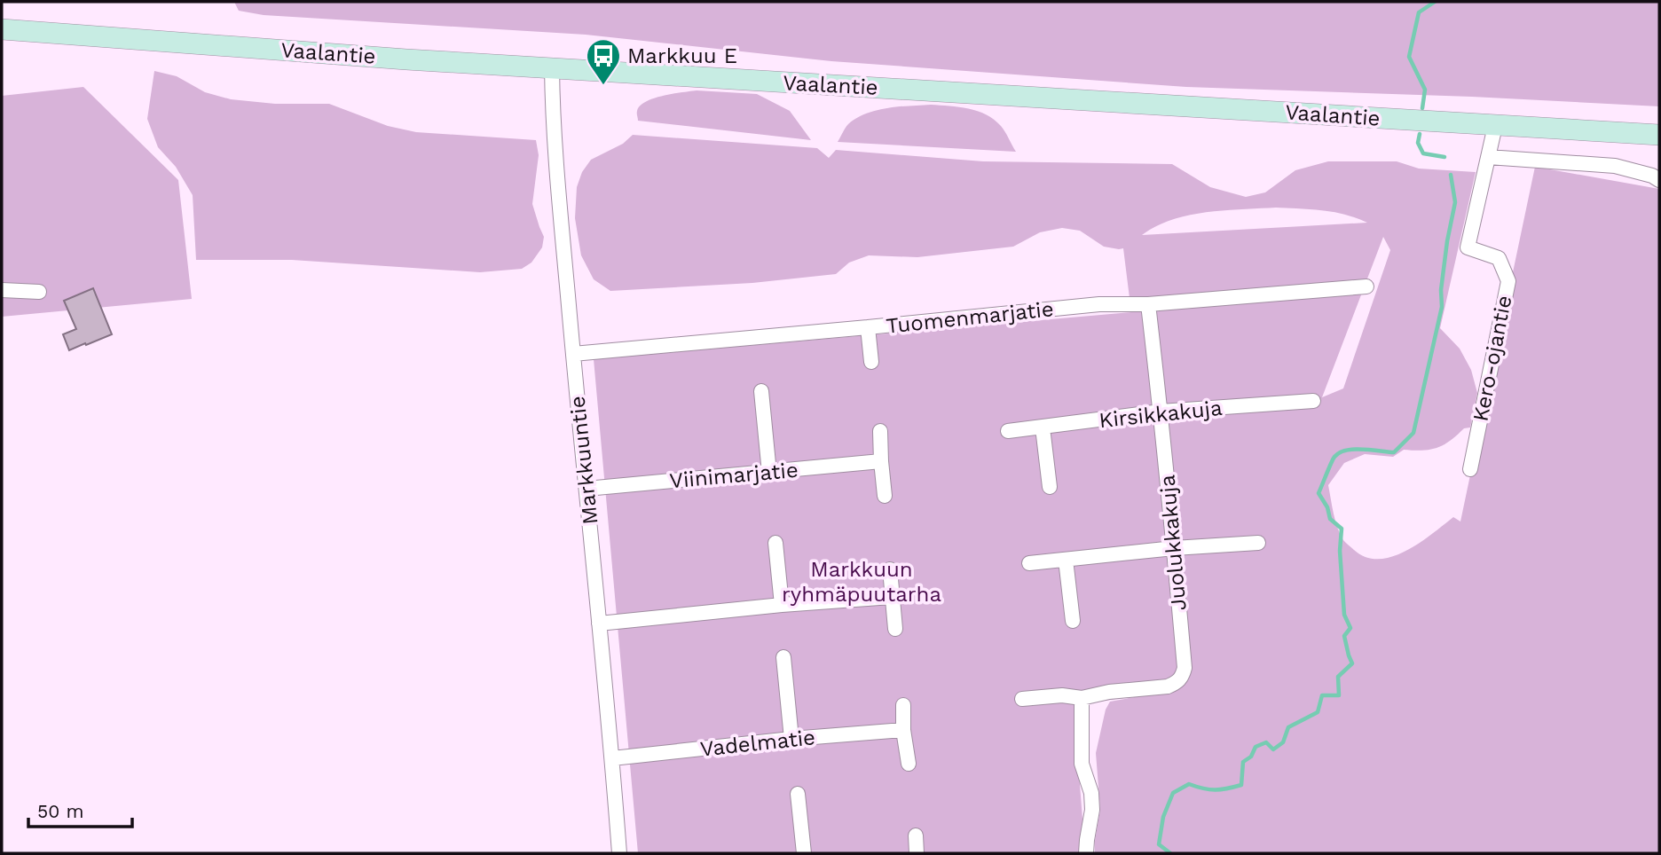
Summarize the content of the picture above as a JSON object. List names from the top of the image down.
{
  "streets": {
    "street": [
      "Vaalantie",
      "Tuomenmarjatie",
      "Kero-ojantie",
      "Kirsikkakuja",
      "Markkuuntie",
      "Viinimarjatie",
      "Juolukkakuja",
      "Vadelmatie"
    ]
  },
  "crossings": [
    ["Vaalantie", "Kero-ojantie"],
    ["Vaalantie", "Markkuuntie"],
    ["Tuomenmarjatie", "Markkuuntie"],
    ["Tuomenmarjatie", "Juolukkakuja"],
    ["Kirsikkakuja", "Juolukkakuja"],
    ["Markkuuntie", "Viinimarjatie"],
    ["Markkuuntie", "Vadelmatie"]
  ],
  "parks": ["Markkuun ryhmäpuutarha"],
  "places": {
    "bus stop": ["Markkuu E"]
  },
  "scale_bar": "50 m"
}
